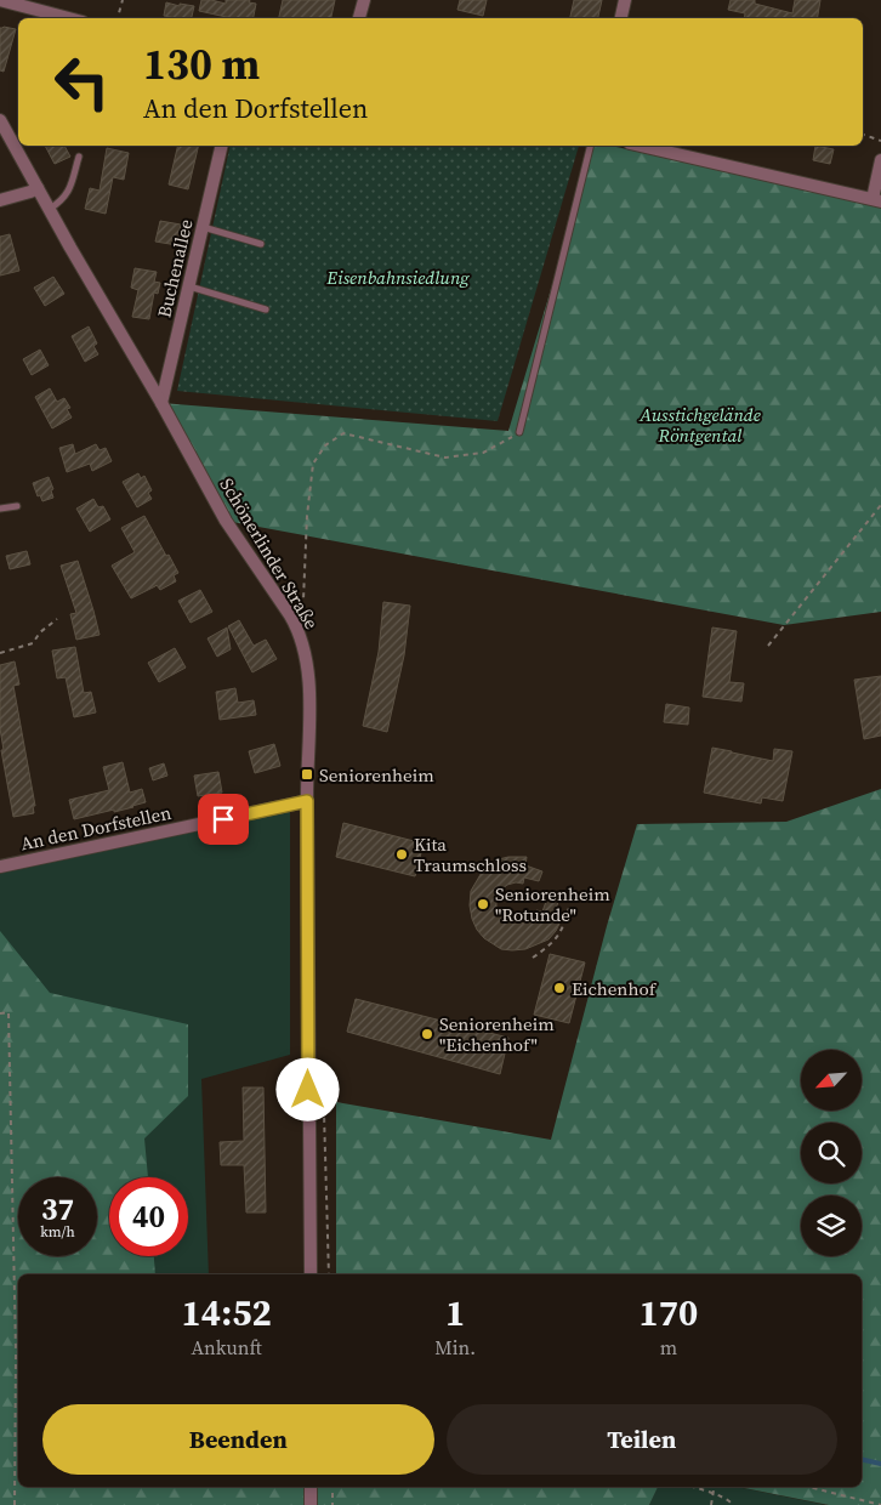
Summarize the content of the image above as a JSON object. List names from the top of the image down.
{
  "streets": {
    "street": ["Buchenallee", "Schönerlinder Straße", "An den Dorfstellen"]
  },
  "crossings": [
    ["Buchenallee", "Schönerlinder Straße"],
    ["Schönerlinder Straße", "An den Dorfstellen"]
  ],
  "parks": ["Eisenbahnsiedlung", "Ausstichgelände Röntgental"],
  "places": {
    "transit": ["Seniorenheim"],
    "other": [
      "Kita Traumschloss",
      "Seniorenheim \"Rotunde\"",
      "Eichenhof",
      "Seniorenheim \"Eichenhof\""
    ]
  },
  "north": "bottom left",
  "page": {
    "turn": ["130 m", "An den Dorfstellen"],
    "speed": "37 km/h",
    "limit": "40",
    "eta": [
      "14:52",
      "Ankunft",
      "1",
      "Min.",
      "170",
      "m"
    ],
    "buttons": ["Beenden", "Teilen"]
  }
}
